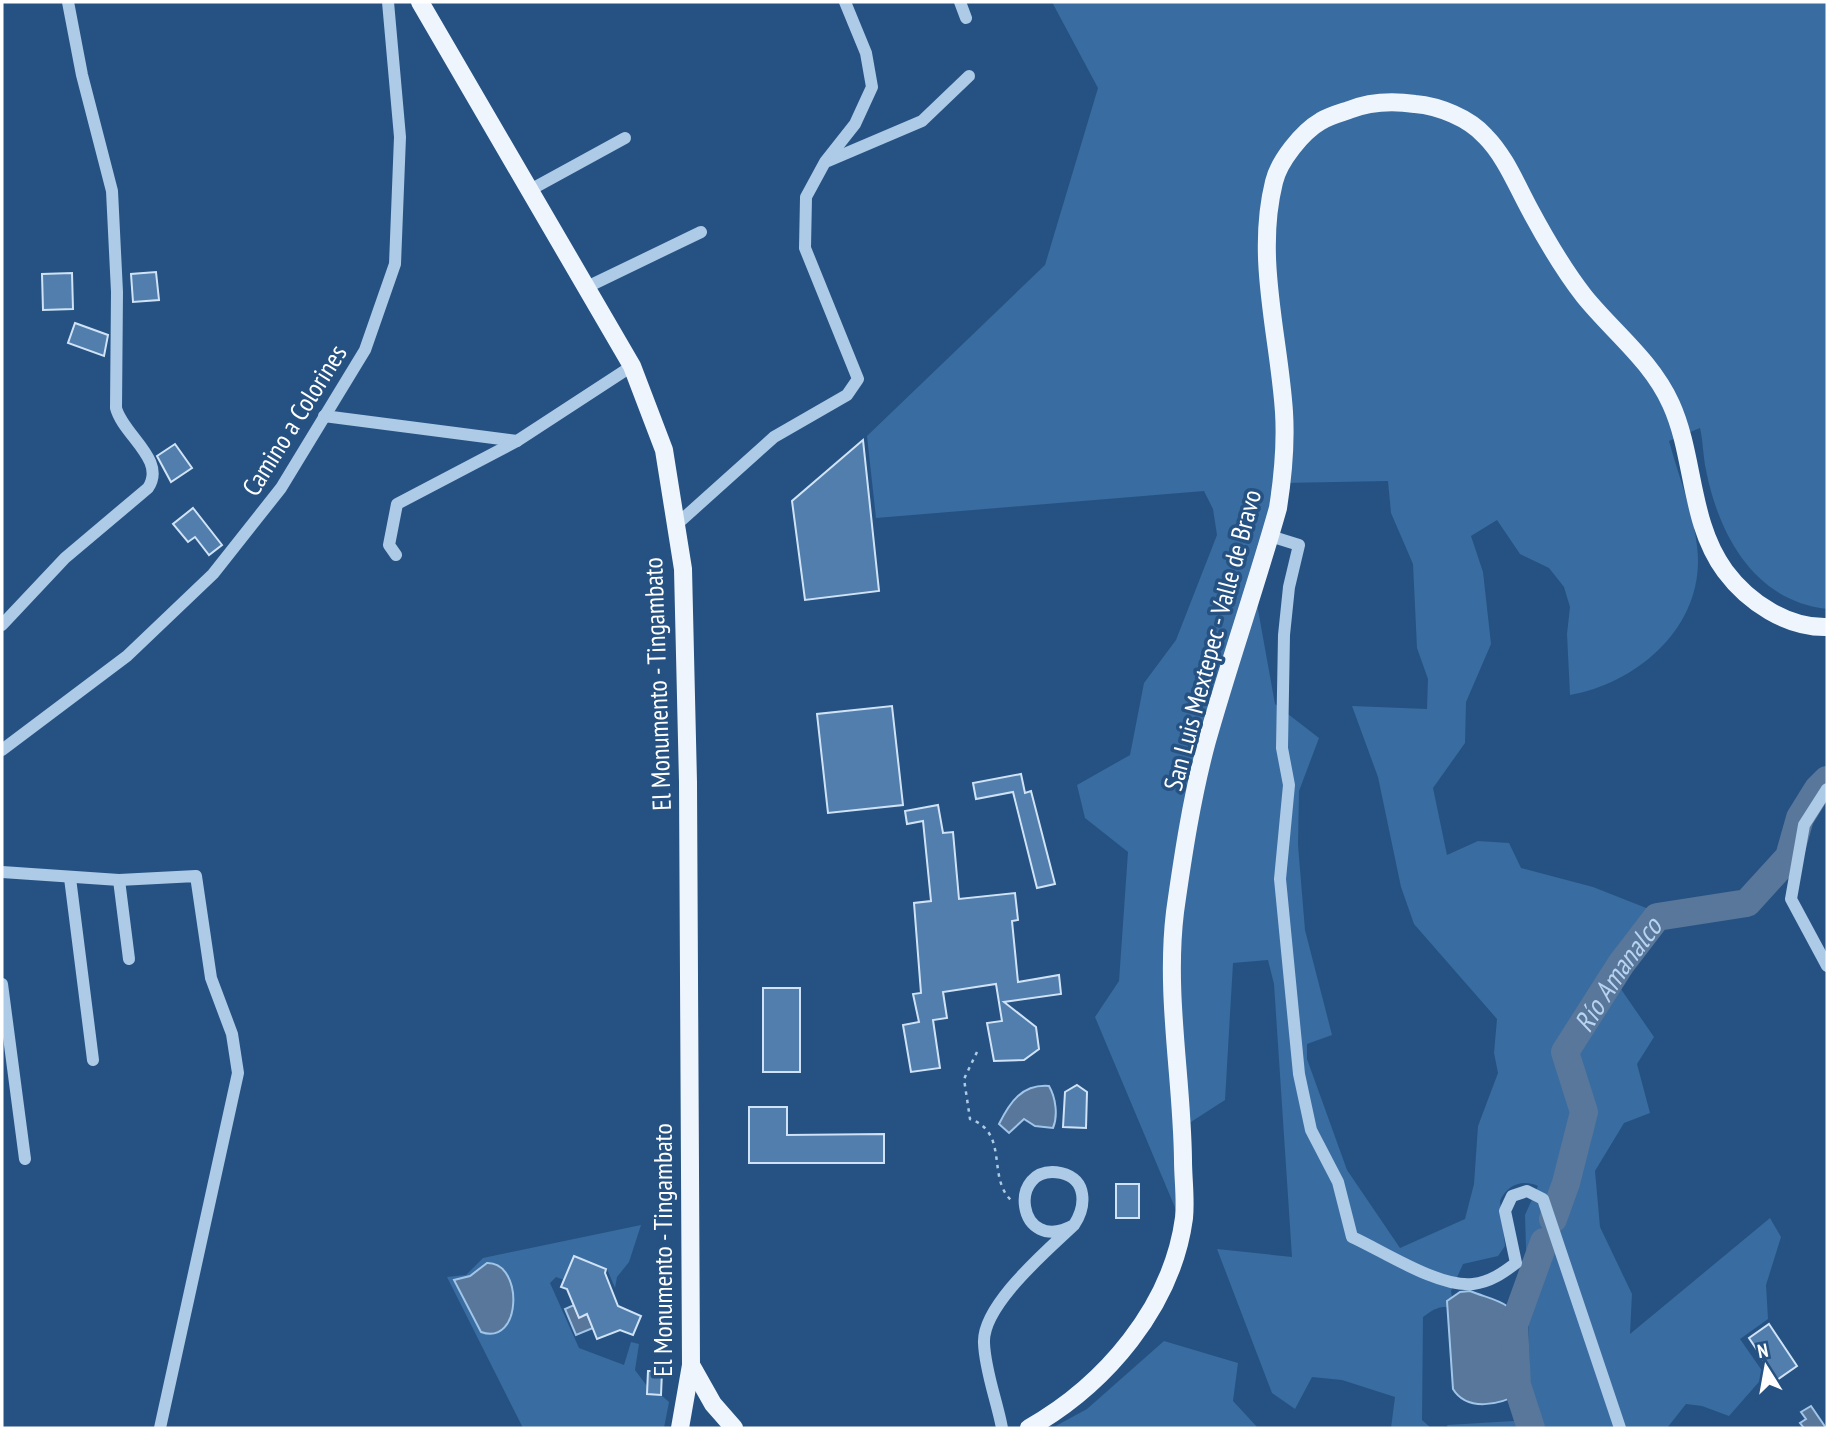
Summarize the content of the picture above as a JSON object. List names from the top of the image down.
{
  "streets": {
    "main road": ["San Luis Mextepec - Valle de Bravo", "El Monumento - Tingambato"],
    "street": ["Camino a Colorines"]
  },
  "water": ["Río Amanalco"],
  "north": "top"
}
